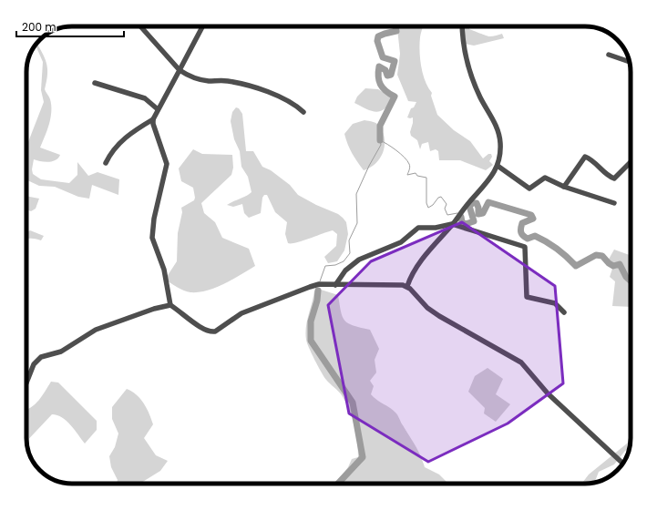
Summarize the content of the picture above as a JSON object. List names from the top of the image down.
{
  "scale_bar": "200 m"
}
